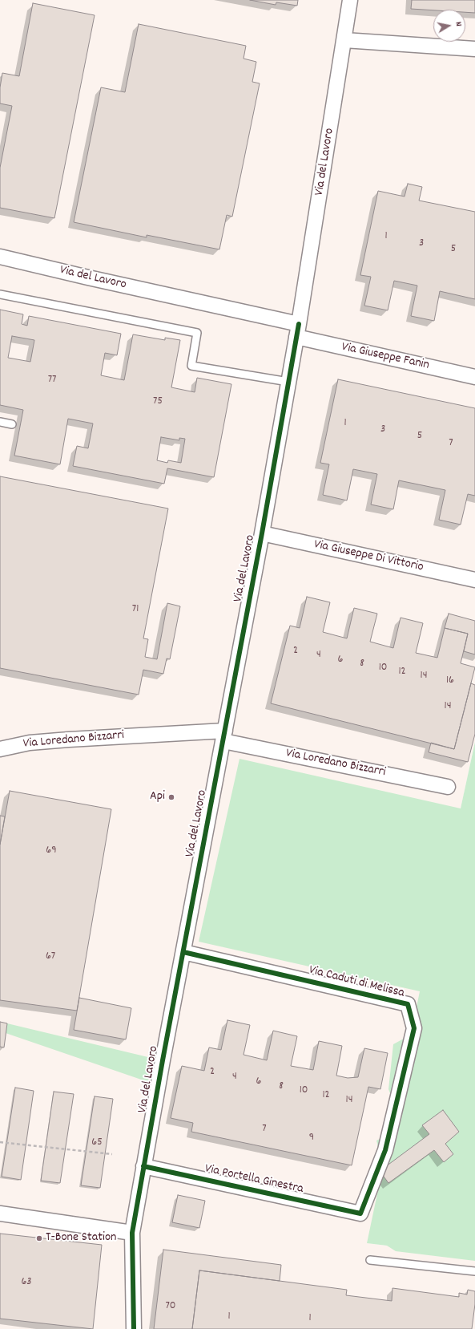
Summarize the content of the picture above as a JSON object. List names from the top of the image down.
{
  "streets": {
    "street": [
      "Via del Lavoro",
      "Via Giuseppe Fanin",
      "Via Giuseppe Di Vittorio",
      "Via Loredano Bizzarri",
      "Via Caduti di Melissa",
      "Via Portella Ginestra"
    ]
  },
  "crossings": [
    ["Via del Lavoro", "Via Giuseppe Fanin"],
    ["Via del Lavoro", "Via Giuseppe Di Vittorio"],
    ["Via del Lavoro", "Via Loredano Bizzarri"],
    ["Via del Lavoro", "Via Caduti di Melissa"],
    ["Via del Lavoro", "Via Portella Ginestra"],
    ["Via Caduti di Melissa", "Via Portella Ginestra"]
  ],
  "places": ["Api", "T-Bone Station"],
  "house_numbers": [
    "1",
    "3",
    "5",
    "77",
    "75",
    "1",
    "3",
    "5",
    "7",
    "71",
    "2",
    "4",
    "6",
    "8",
    "10",
    "12",
    "14",
    "16",
    "14",
    "69",
    "67",
    "2",
    "4",
    "6",
    "8",
    "10",
    "12",
    "14",
    "7",
    "9",
    "65",
    "63",
    "70",
    "1",
    "1"
  ],
  "north": "right"
}
